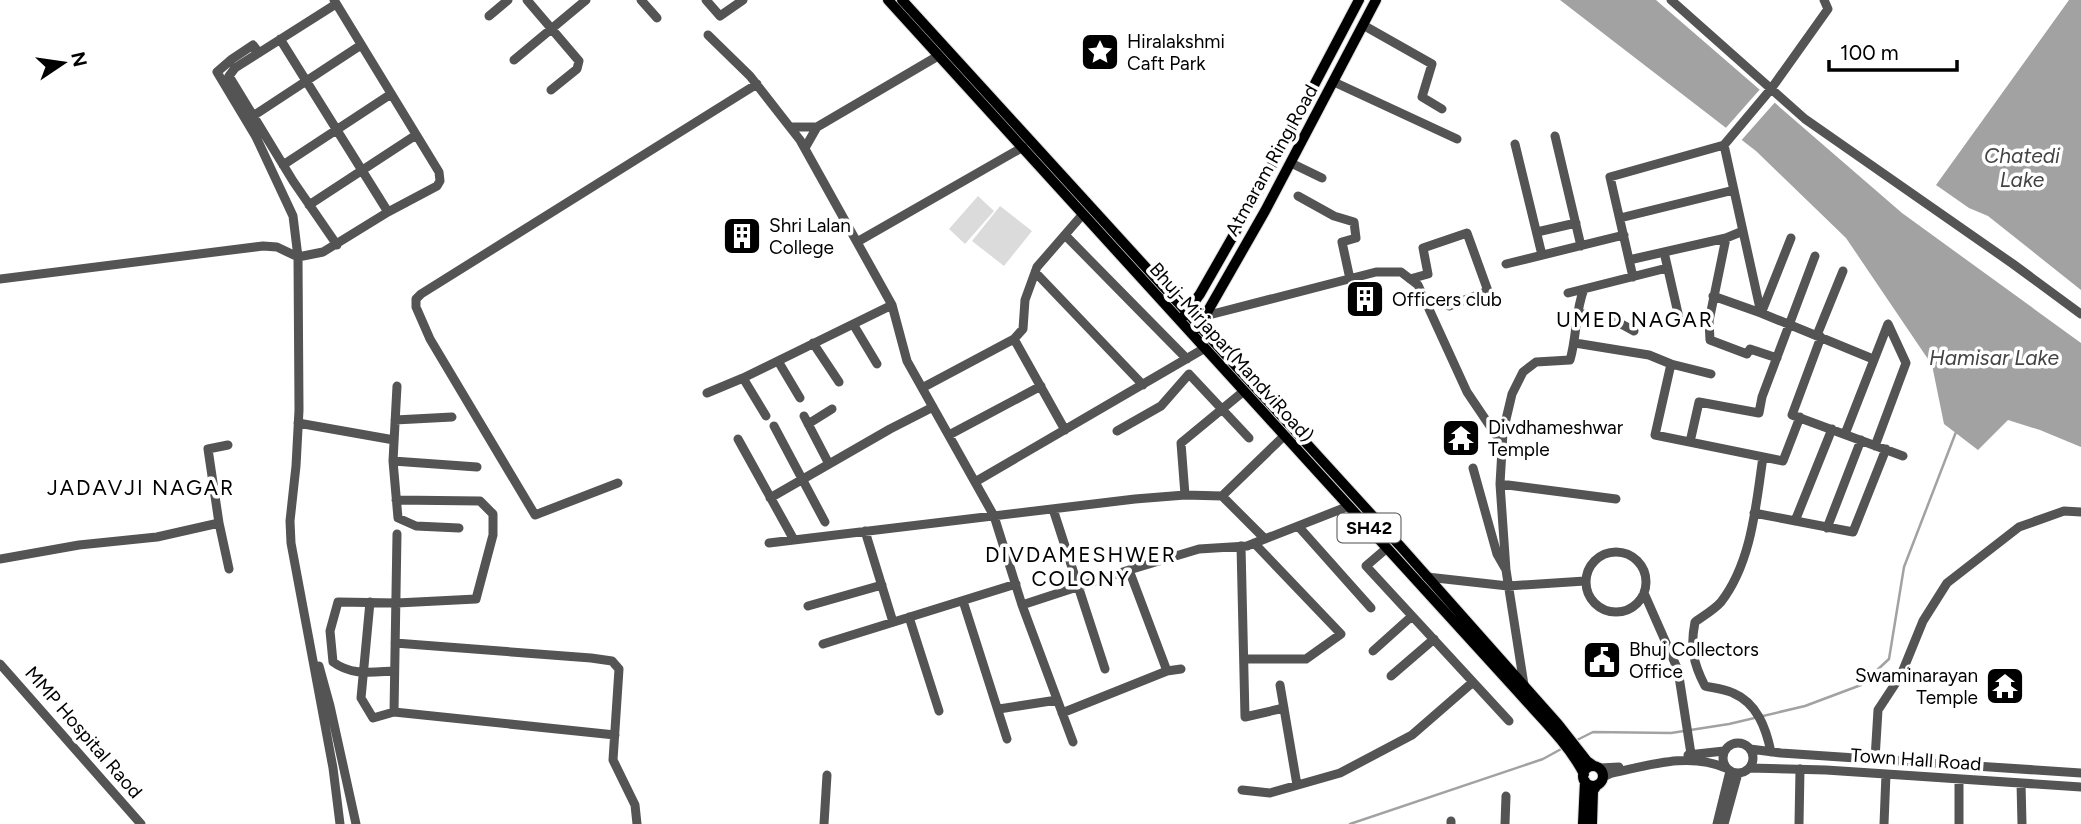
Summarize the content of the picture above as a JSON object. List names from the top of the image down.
{
  "streets": {
    "main road": ["Atmaram Ring Road", "Bhuj-Mirjapar(MandviRoad)", "SH42"],
    "street": ["MMP Hospital Raod", "Town Hall Road"]
  },
  "crossings": [
    ["Atmaram Ring Road", "Bhuj-Mirjapar(MandviRoad)"],
    ["Bhuj-Mirjapar(MandviRoad)", "SH42"]
  ],
  "districts": ["UMED NAGAR", "JADAVJI NAGAR", "DIVDAMESHWER COLONY"],
  "water": ["Chatedi Lake", "Hamisar Lake"],
  "places": {
    "place": ["Hiralakshmi Caft Park"],
    "building": ["Shri Lalan College", "Officers club"],
    "temple": ["Divdhameshwar Temple", "Swaminarayan Temple"],
    "public building": ["Bhuj Collectors Office"]
  },
  "scale_bar": "100 m",
  "north": "right"
}
